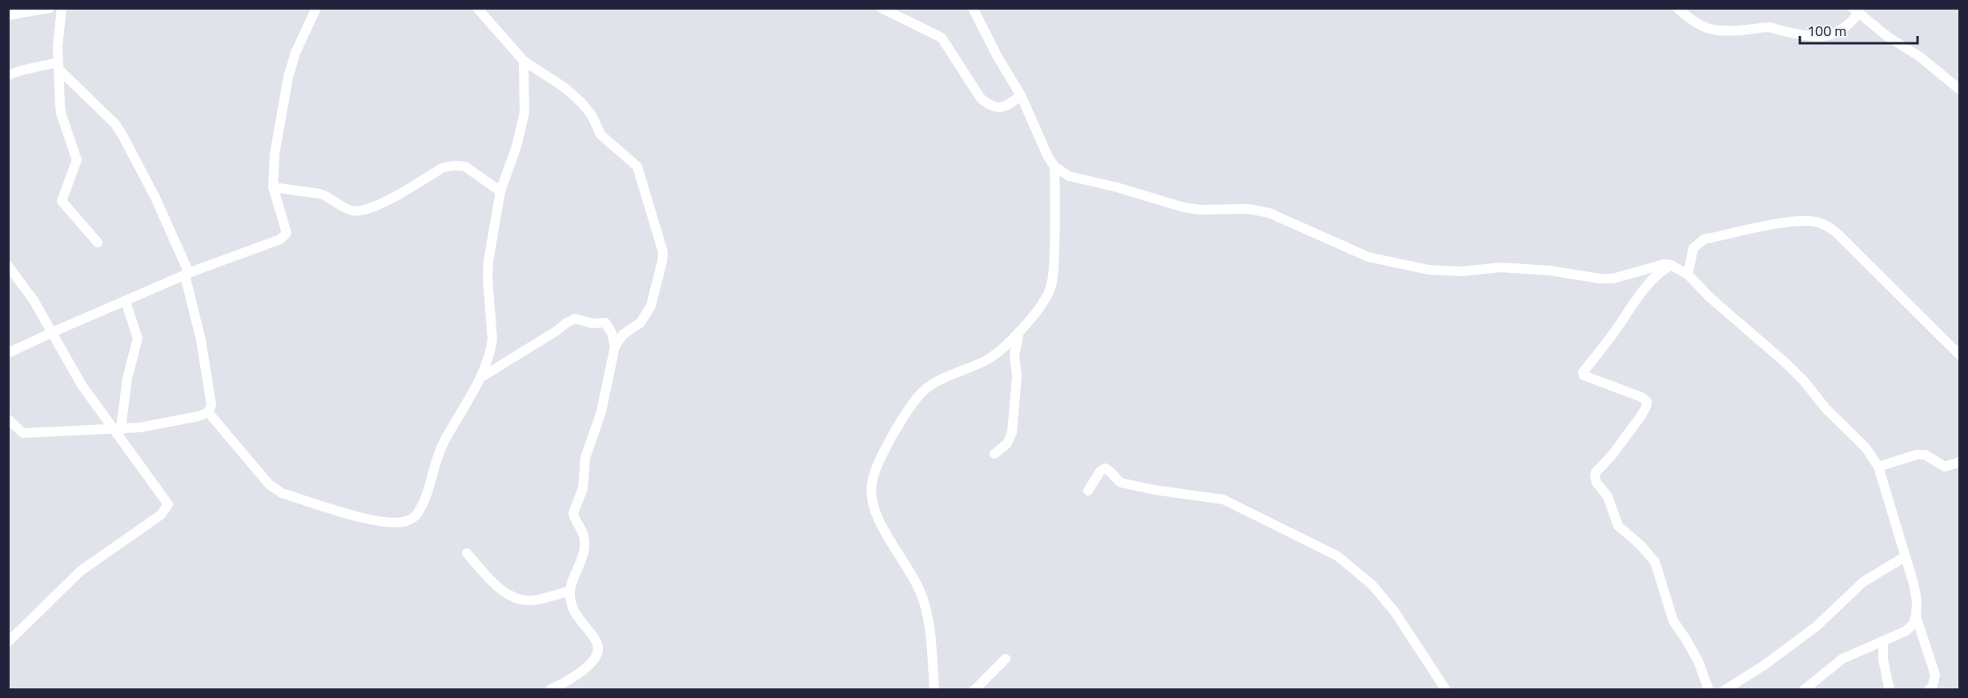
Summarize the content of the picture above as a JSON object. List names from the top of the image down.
{
  "scale_bar": "100 m"
}
